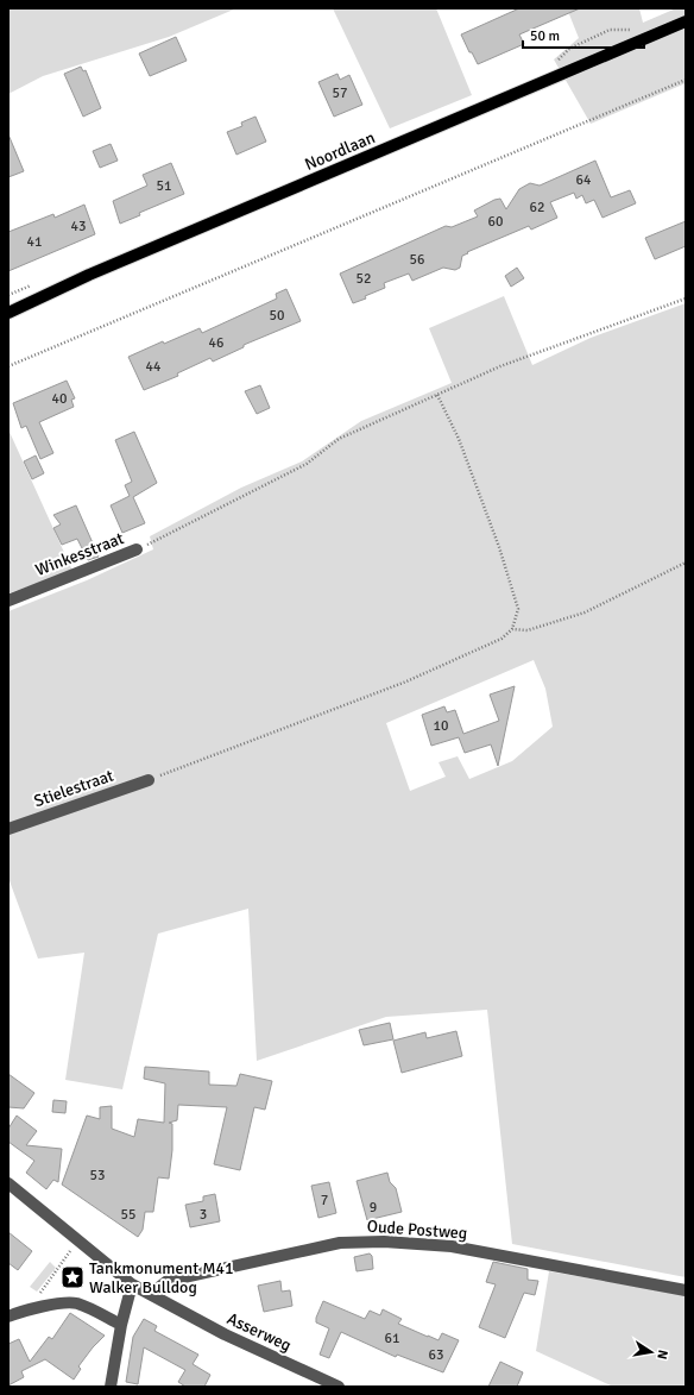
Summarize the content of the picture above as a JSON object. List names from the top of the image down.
{
  "streets": {
    "main road": ["Noordlaan"],
    "street": [
      "Winkesstraat",
      "Stielestraat",
      "Oude Postweg",
      "Asserweg"
    ]
  },
  "crossings": [
    ["Oude Postweg", "Asserweg"]
  ],
  "places": {
    "place": ["Tankmonument M41 Walker Bulldog"]
  },
  "house_numbers": [
    "57",
    "64",
    "51",
    "62",
    "60",
    "43",
    "41",
    "56",
    "52",
    "50",
    "46",
    "44",
    "40",
    "10",
    "53",
    "7",
    "9",
    "55",
    "3",
    "61",
    "63"
  ],
  "scale_bar": "50 m",
  "north": "right"
}
